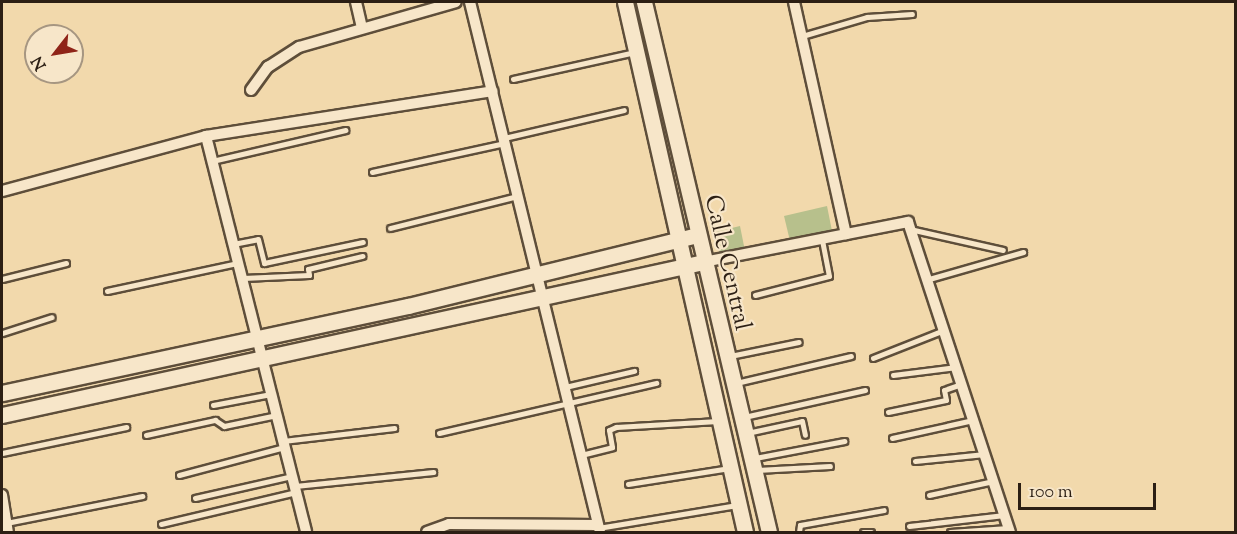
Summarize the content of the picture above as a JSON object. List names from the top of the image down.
{
  "streets": {
    "street": ["Calle Central"]
  },
  "scale_bar": "100 m",
  "north": "bottom left"
}
